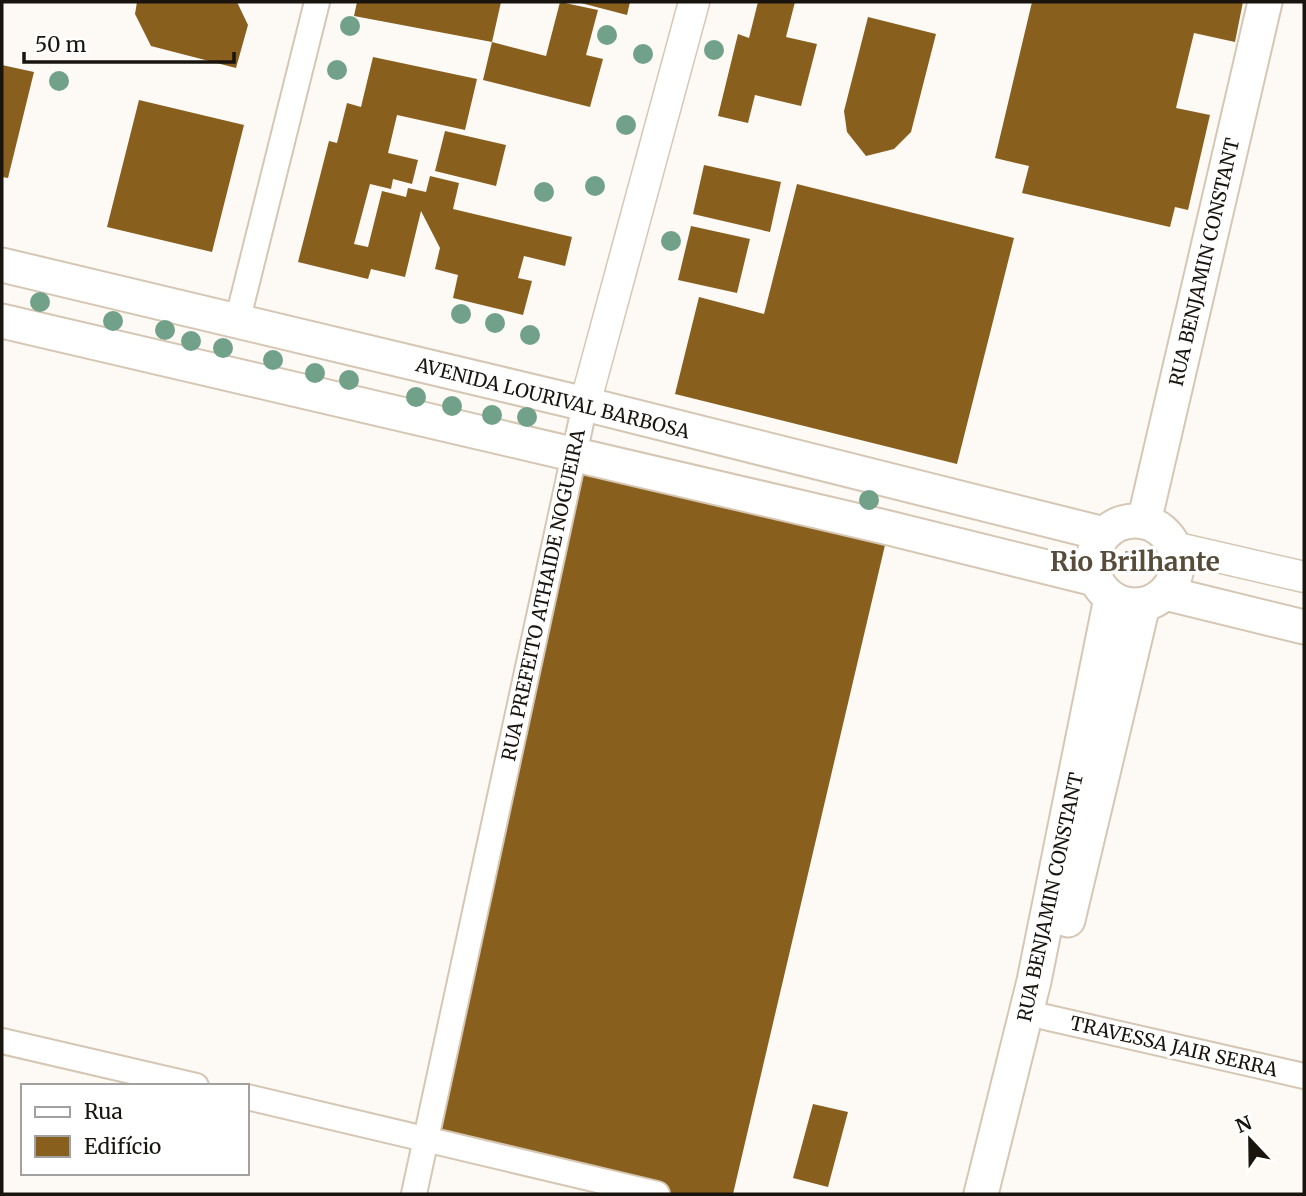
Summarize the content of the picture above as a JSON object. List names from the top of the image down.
{
  "streets": {
    "main road": ["RUA BENJAMIN CONSTANT", "AVENIDA LOURIVAL BARBOSA"],
    "street": ["RUA PREFEITO ATHAIDE NOGUEIRA", "TRAVESSA JAIR SERRA"]
  },
  "crossings": [
    ["RUA BENJAMIN CONSTANT", "AVENIDA LOURIVAL BARBOSA"],
    ["RUA BENJAMIN CONSTANT", "TRAVESSA JAIR SERRA"],
    ["AVENIDA LOURIVAL BARBOSA", "RUA PREFEITO ATHAIDE NOGUEIRA"]
  ],
  "districts": ["Rio Brilhante"],
  "legend": ["Rua", "Edifício"],
  "scale_bar": "50 m",
  "north": "top"
}
